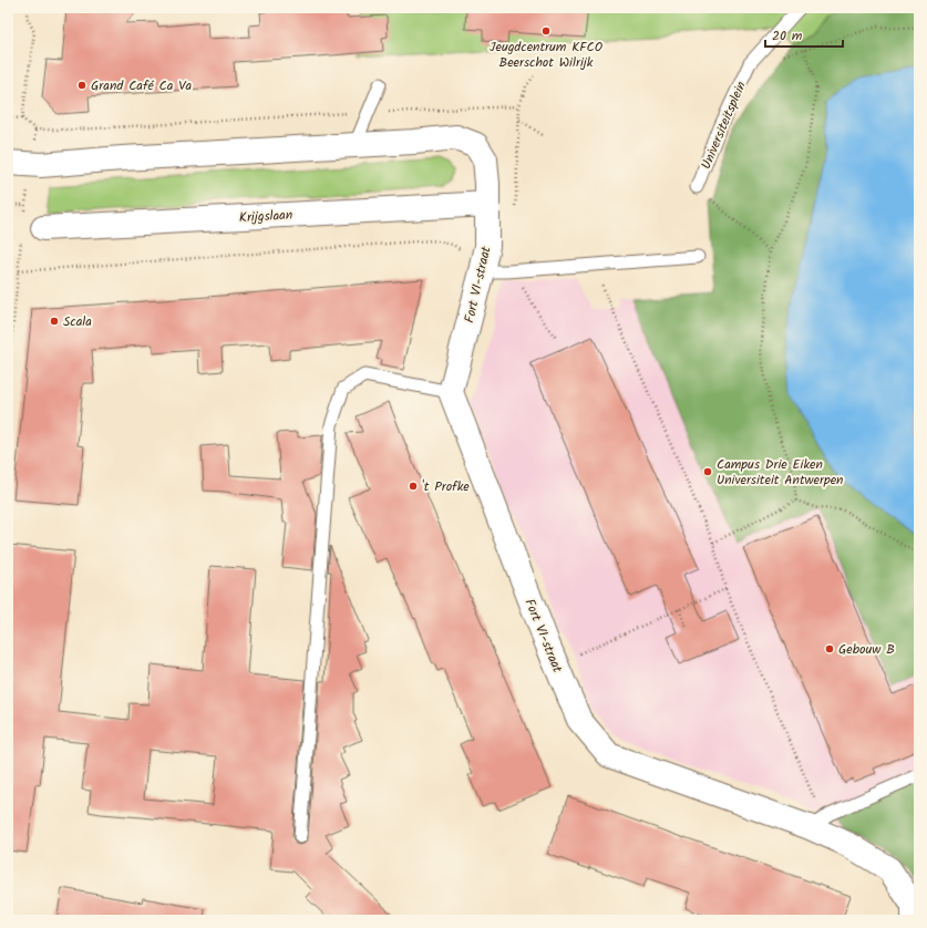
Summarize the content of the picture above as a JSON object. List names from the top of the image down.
{
  "streets": {
    "street": ["Krijgslaan", "Fort VI-straat"],
    "lane": ["Universiteitsplein"]
  },
  "crossings": [
    ["Krijgslaan", "Fort VI-straat"]
  ],
  "places": [
    "Jeugdcentrum KFCO Beerschot Wilrijk",
    "Grand Café Ca Va",
    "Scala",
    "Campus Drie Eiken Universiteit Antwerpen",
    "'t Profke",
    "Gebouw B"
  ],
  "scale_bar": "20 m"
}
